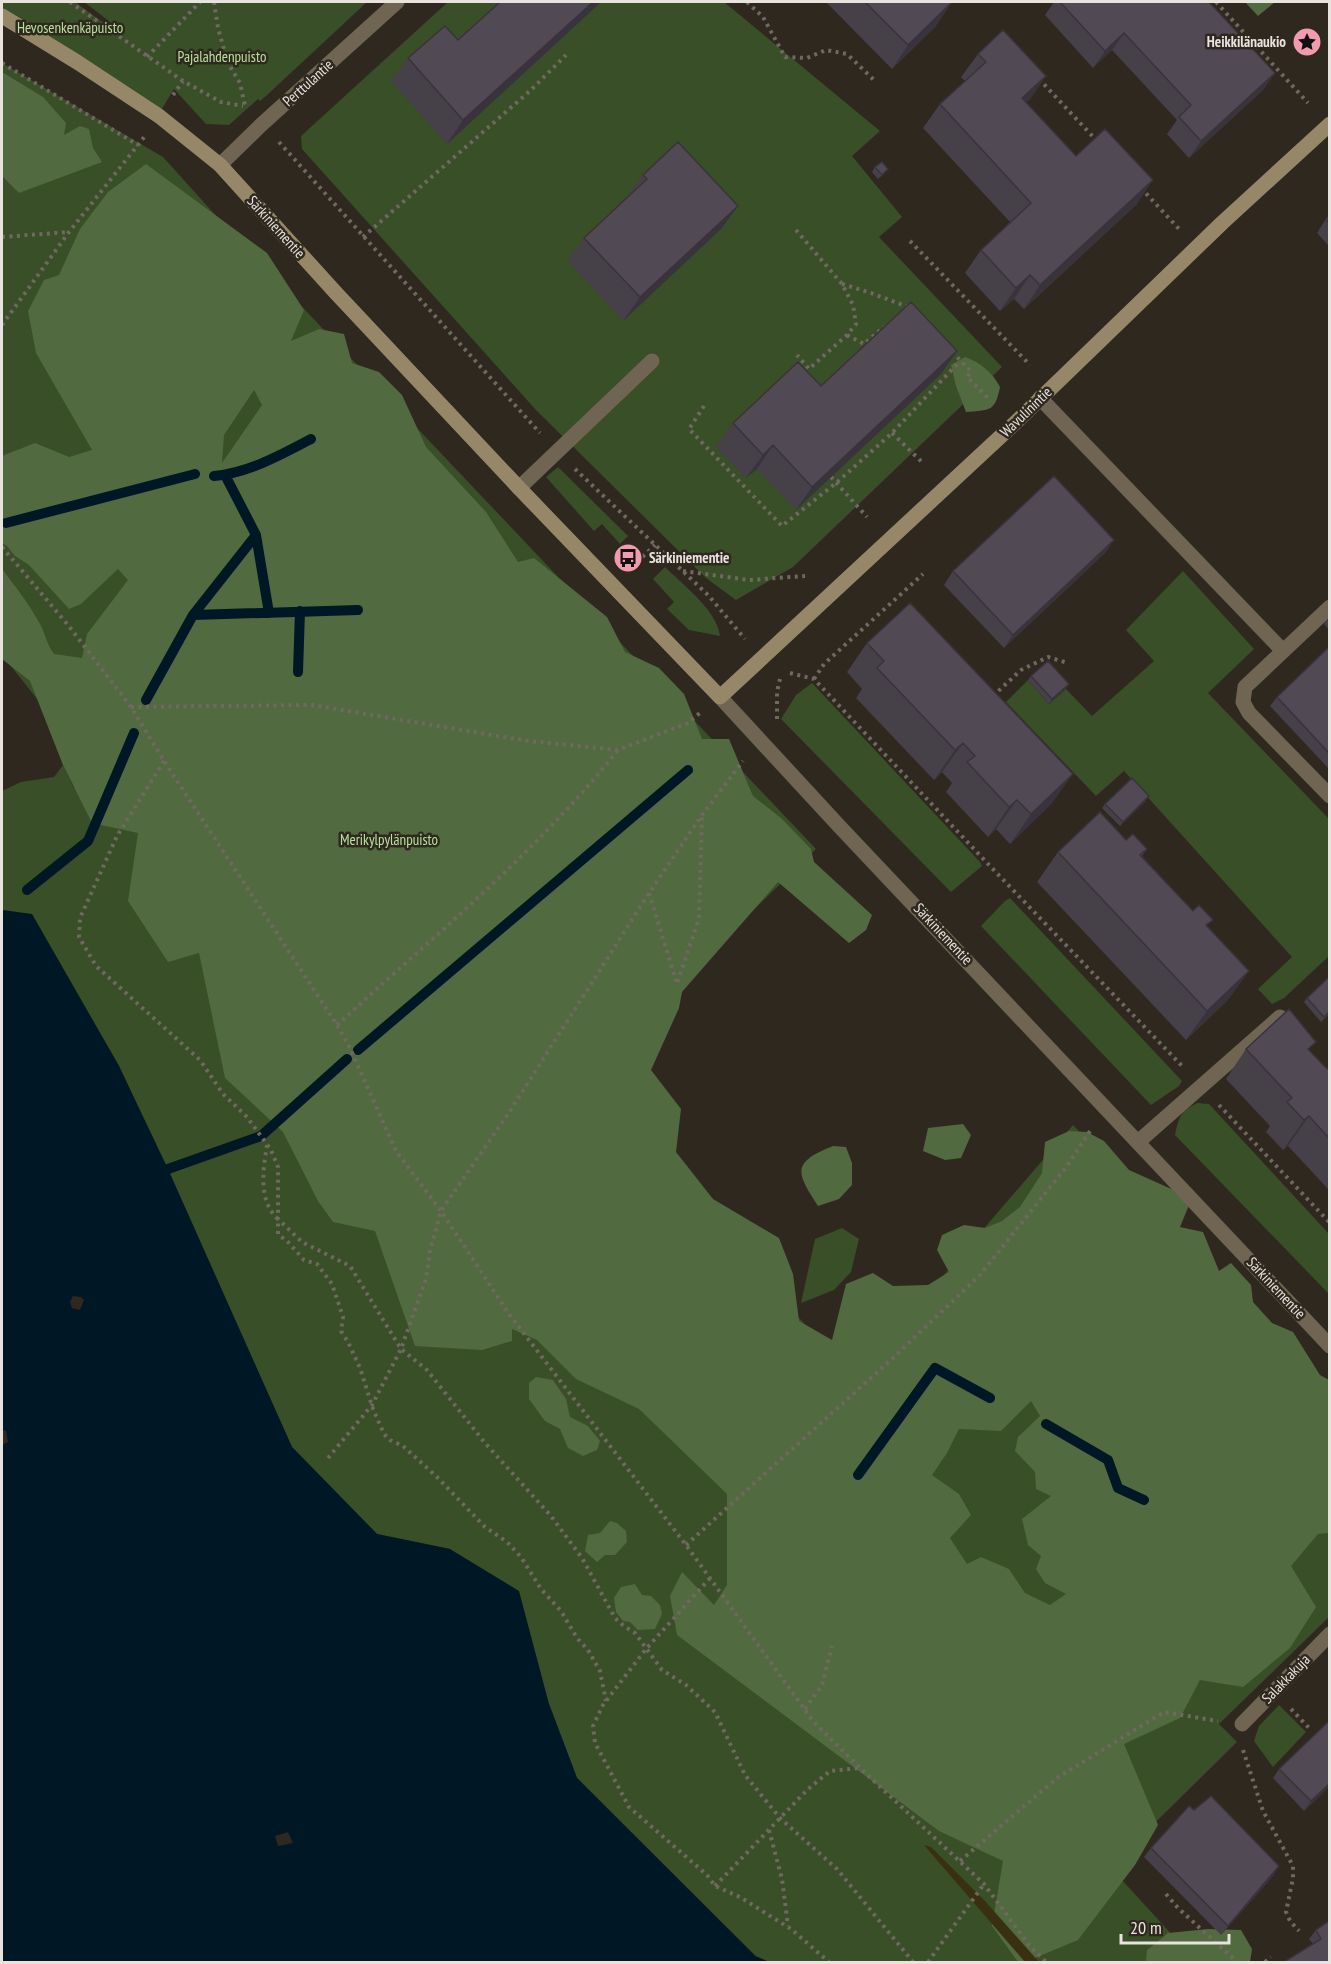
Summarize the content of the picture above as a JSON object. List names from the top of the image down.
{
  "streets": {
    "street": [
      "Perttulantie",
      "Särkiniementie",
      "Wavulinintie",
      "Salakkakuja"
    ]
  },
  "crossings": [
    ["Perttulantie", "Särkiniementie"],
    ["Särkiniementie", "Wavulinintie"]
  ],
  "parks": ["Hevosenkenkäpuisto", "Pajalahdenpuisto", "Merikylpylänpuisto"],
  "places": {
    "place": ["Heikkilänaukio"],
    "bus stop": ["Särkiniementie"]
  },
  "scale_bar": "20 m"
}
